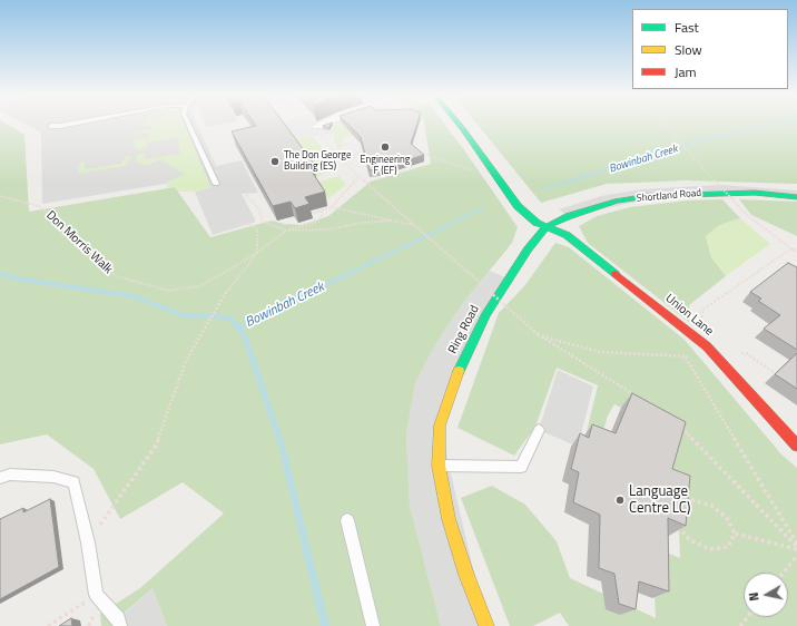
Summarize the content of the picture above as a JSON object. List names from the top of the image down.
{
  "streets": {
    "street": ["Shortland Road", "Union Lane", "Ring Road"],
    "path": ["Don Morris Walk"]
  },
  "crossings": [
    ["Shortland Road", "Union Lane"],
    ["Shortland Road", "Ring Road"],
    ["Union Lane", "Ring Road"]
  ],
  "water": ["Bowinbah Creek"],
  "places": ["Engineering F (EF)", "The Don George Building (ES)", "Language Centre LC)"],
  "legend": ["Fast", "Slow", "Jam"],
  "north": "left"
}
